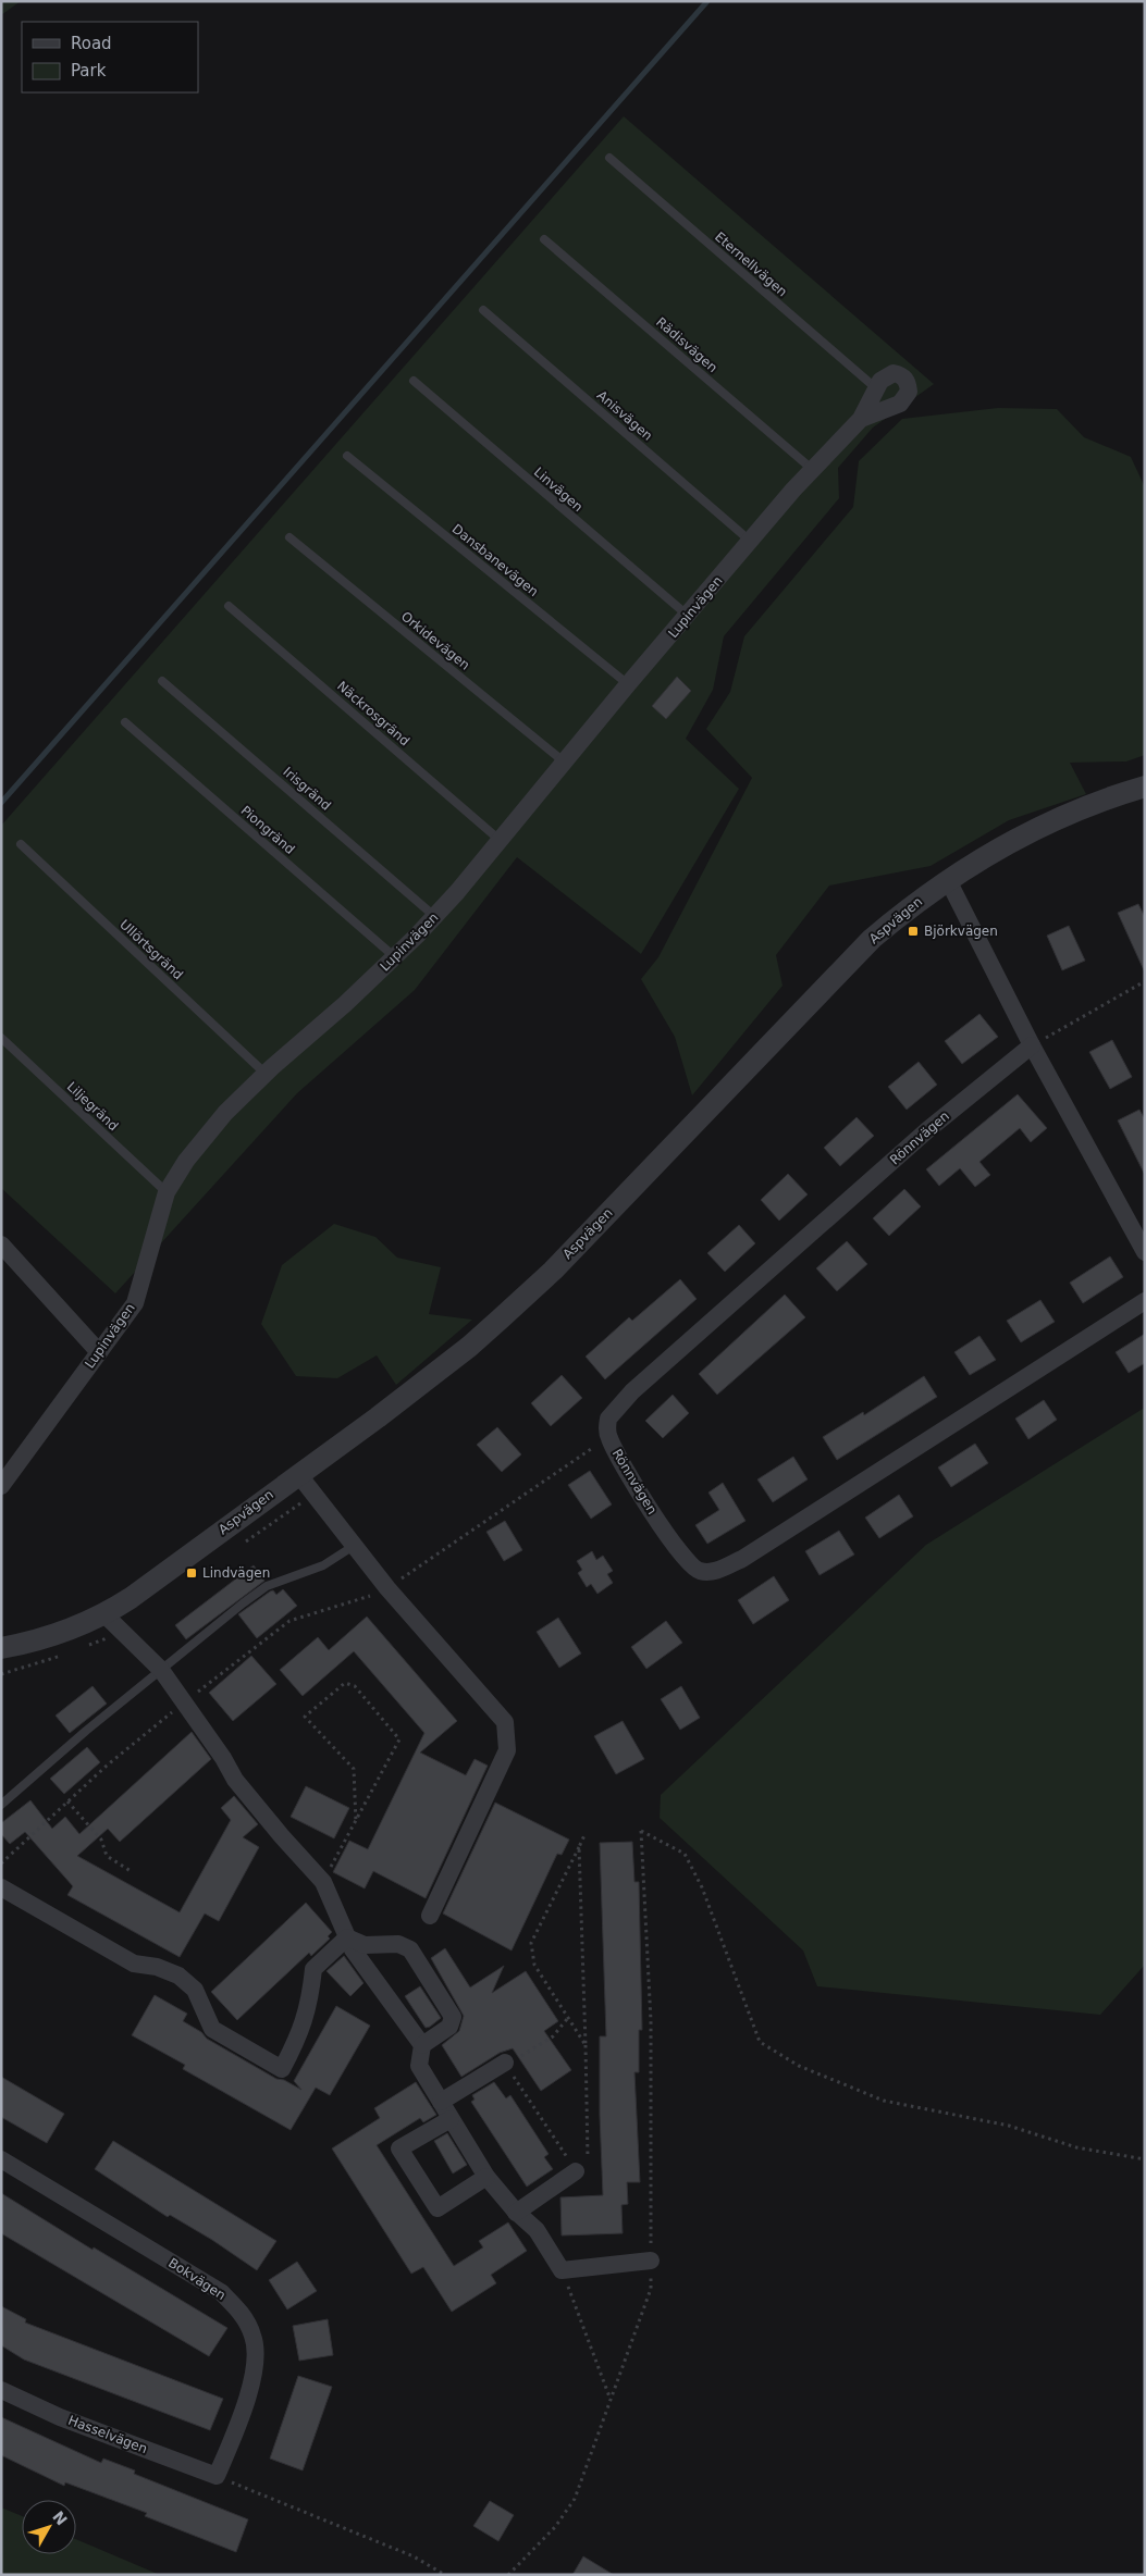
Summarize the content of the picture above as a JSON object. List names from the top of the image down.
{
  "streets": {
    "street": [
      "Lupinvägen",
      "Aspvägen",
      "Rönnvägen",
      "Bokvägen",
      "Hasselvägen"
    ],
    "lane": [
      "Eternellvägen",
      "Rädisvägen",
      "Anisvägen",
      "Linvägen",
      "Dansbanevägen",
      "Orkidevägen",
      "Näckrosgränd",
      "Irisgränd",
      "Piongränd",
      "Ullörtsgränd",
      "Liljegränd"
    ]
  },
  "crossings": [
    ["Eternellvägen", "Lupinvägen"],
    ["Rädisvägen", "Lupinvägen"],
    ["Anisvägen", "Lupinvägen"],
    ["Linvägen", "Lupinvägen"],
    ["Dansbanevägen", "Lupinvägen"],
    ["Lupinvägen", "Orkidevägen"],
    ["Lupinvägen", "Näckrosgränd"],
    ["Lupinvägen", "Irisgränd"],
    ["Lupinvägen", "Piongränd"],
    ["Lupinvägen", "Ullörtsgränd"],
    ["Lupinvägen", "Liljegränd"],
    ["Bokvägen", "Hasselvägen"]
  ],
  "places": {
    "transit": ["Björkvägen", "Lindvägen"]
  },
  "legend": ["Road", "Park"],
  "north": "top right"
}
